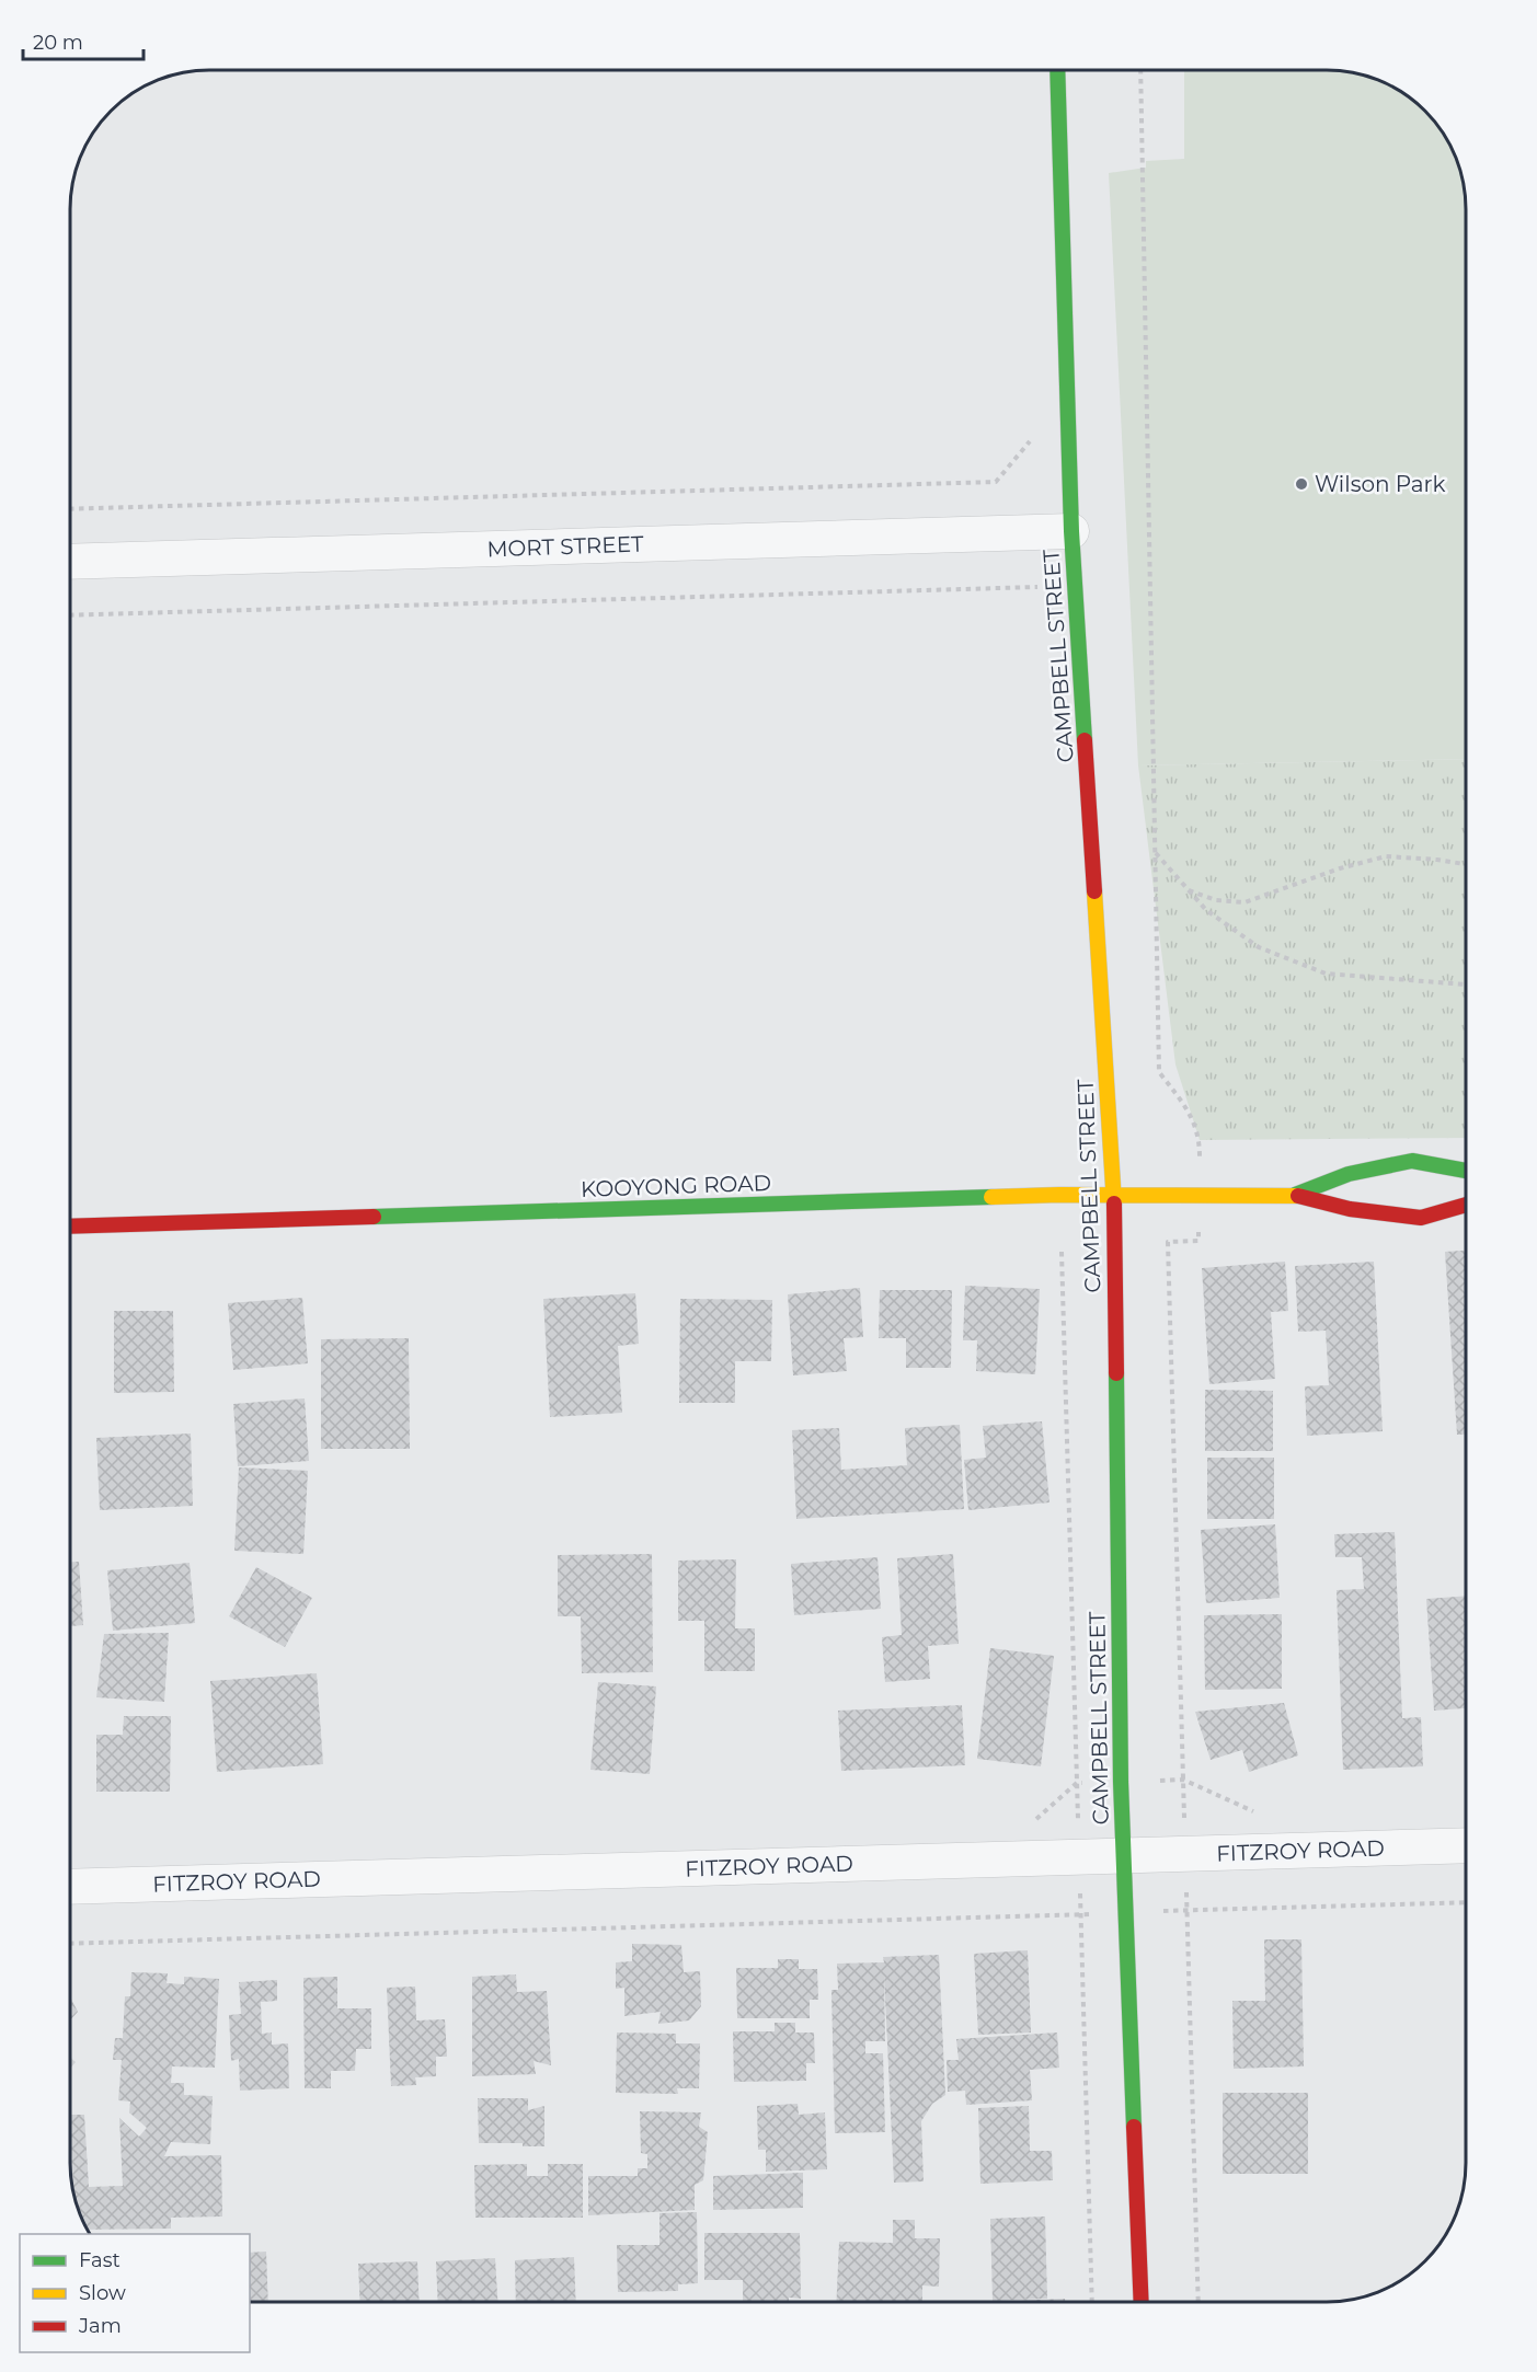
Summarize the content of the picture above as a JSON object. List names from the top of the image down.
{
  "streets": {
    "street": [
      "MORT STREET",
      "CAMPBELL STREET",
      "KOOYONG ROAD",
      "FITZROY ROAD"
    ]
  },
  "crossings": [
    ["MORT STREET", "CAMPBELL STREET"],
    ["CAMPBELL STREET", "KOOYONG ROAD"],
    ["CAMPBELL STREET", "FITZROY ROAD"]
  ],
  "places": ["Wilson Park"],
  "legend": ["Fast", "Slow", "Jam"],
  "scale_bar": "20 m"
}
